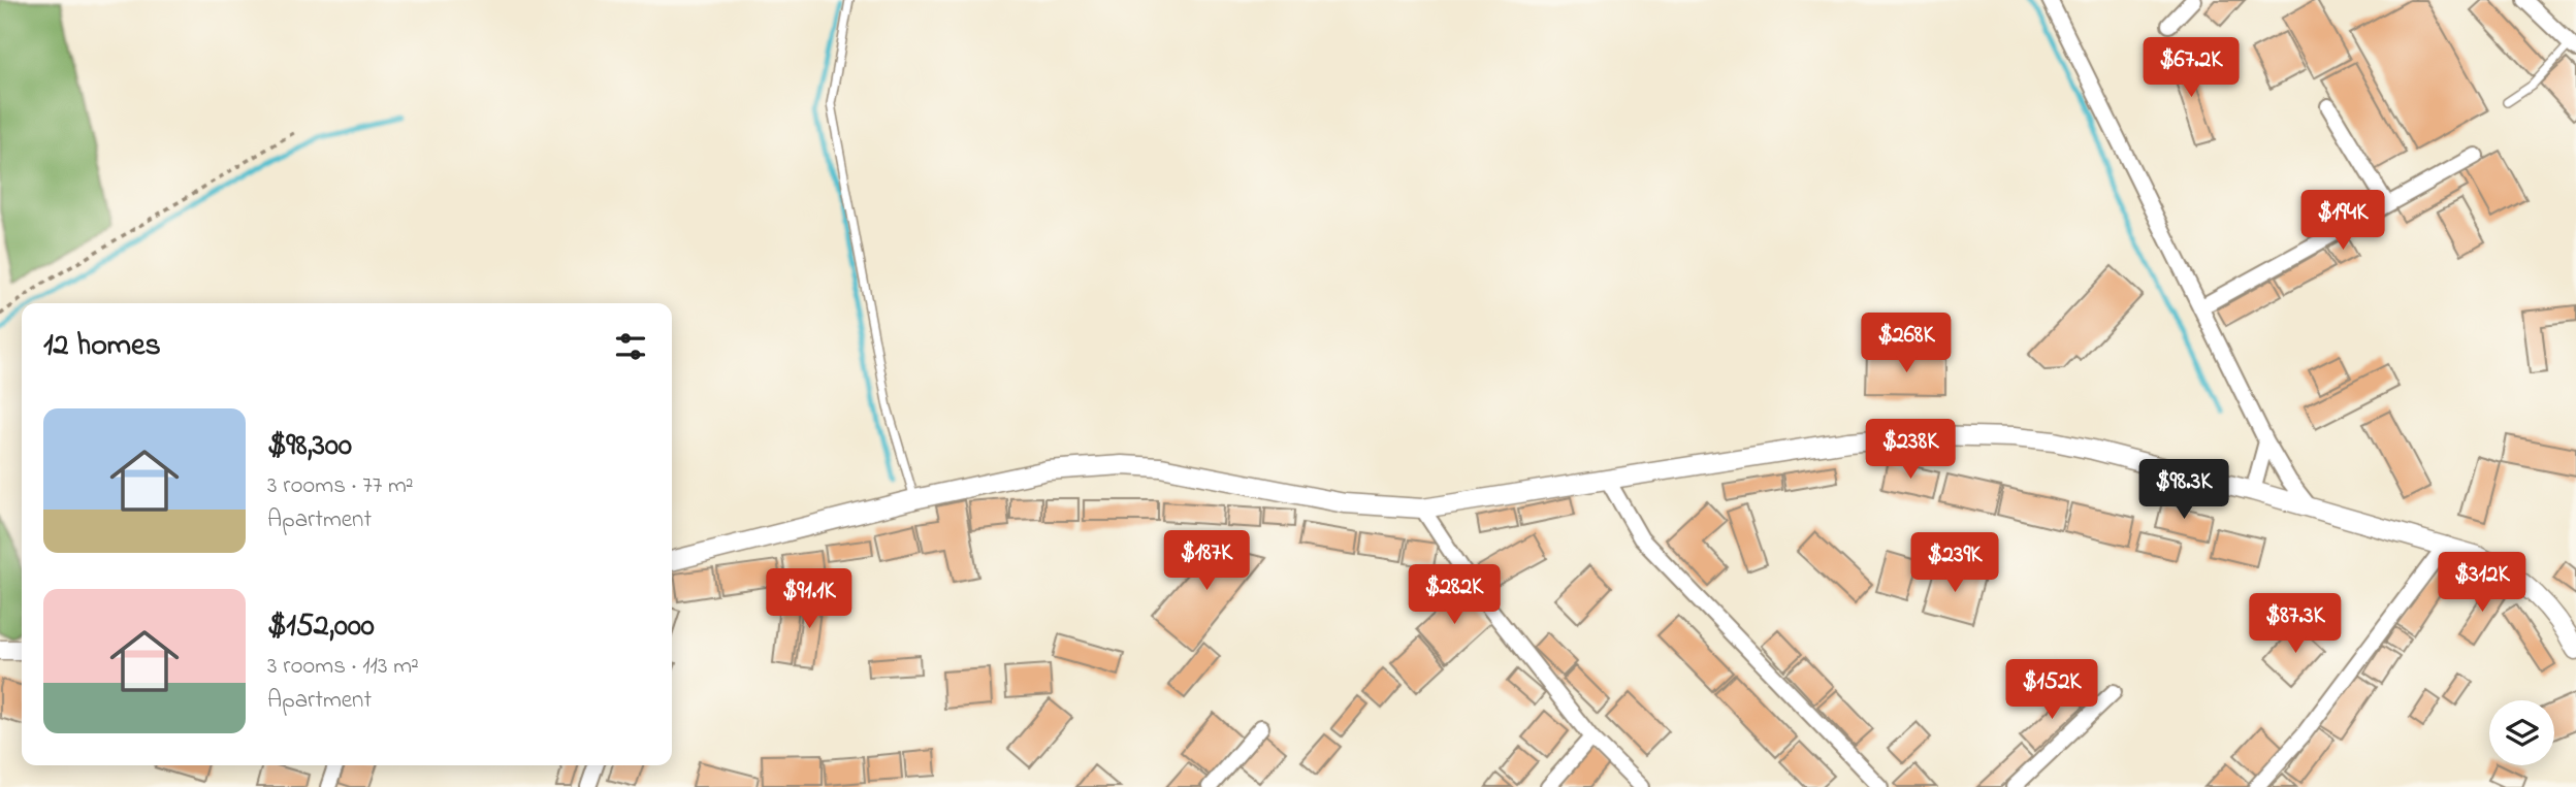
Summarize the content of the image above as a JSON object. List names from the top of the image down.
{
  "page": {
    "price": [
      "$67.2K",
      "$194K",
      "$268K",
      "$238K",
      "$98.3K",
      "$187K",
      "$239K",
      "$312K",
      "$282K",
      "$91.1K",
      "$87.3K",
      "$152K"
    ],
    "heading": "12 homes",
    "list": [
      {
        "name": "$98,300",
        "note": "3 rooms · 77 m² · Apartment"
      },
      {
        "name": "$152,000",
        "note": "3 rooms · 113 m² · Apartment"
      }
    ]
  }
}
